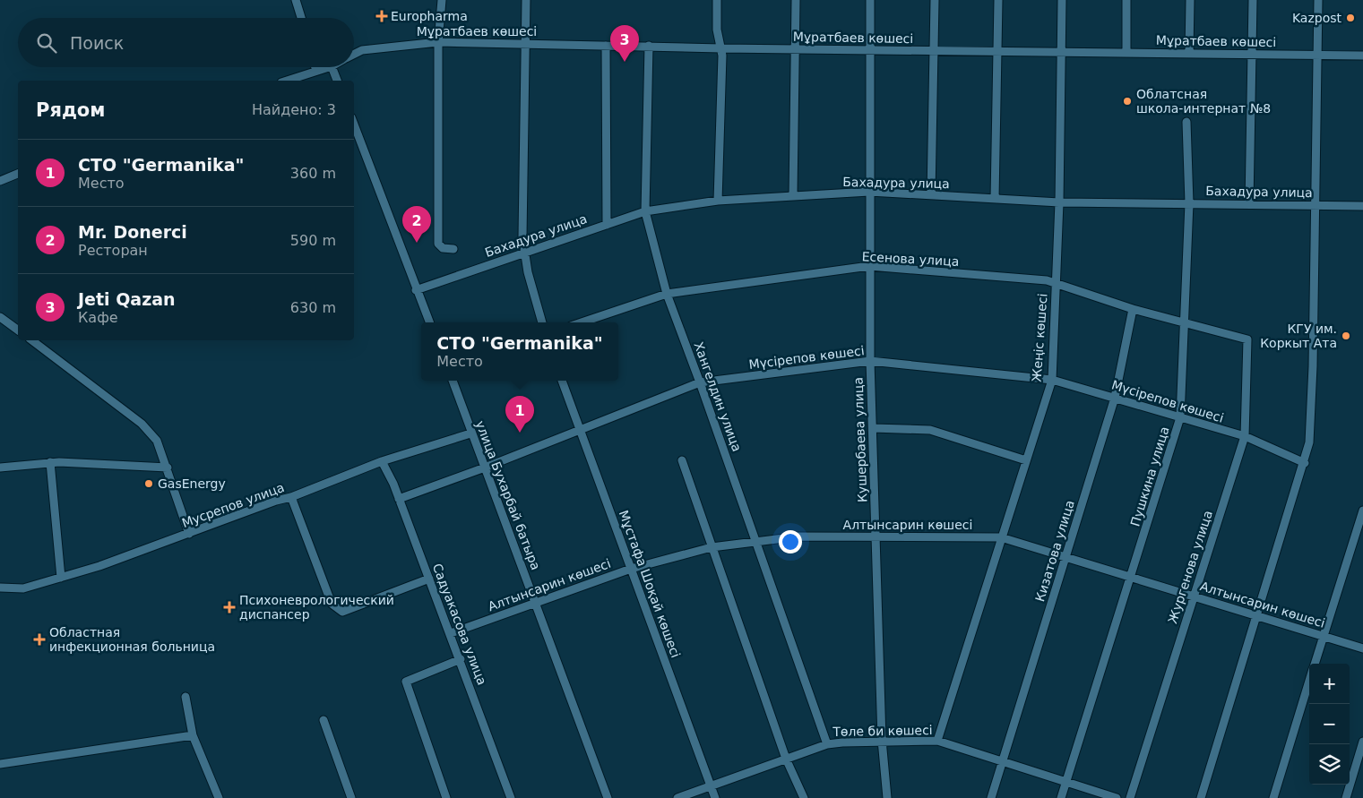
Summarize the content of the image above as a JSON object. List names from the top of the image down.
{
  "streets": {
    "street": [
      "Мұратбаев көшесі",
      "Бахадура улица",
      "Есенова улица",
      "Жеңіс көшесі",
      "Мүсірепов көшесі",
      "Хангелдин улица",
      "Кушербаева улица",
      "Пушкина улица",
      "улица Бухарбай батыра",
      "Мусрепов улица",
      "Алтынсарин көшесі",
      "Кизатова улица",
      "Жургенова улица",
      "Мұстафа Шоқай көшесі",
      "Садуакасова улица",
      "Төле би көшесі"
    ]
  },
  "crossings": [
    ["Мұратбаев көшесі", "Жеңіс көшесі"],
    ["Мұратбаев көшесі", "Хангелдин улица"],
    ["Мұратбаев көшесі", "Кушербаева улица"],
    ["Бахадура улица", "Жеңіс көшесі"],
    ["Бахадура улица", "Хангелдин улица"],
    ["Бахадура улица", "Кушербаева улица"],
    ["Бахадура улица", "Пушкина улица"],
    ["Есенова улица", "Жеңіс көшесі"],
    ["Есенова улица", "Хангелдин улица"],
    ["Есенова улица", "Кушербаева улица"],
    ["Есенова улица", "Пушкина улица"],
    ["Есенова улица", "Кизатова улица"],
    ["Есенова улица", "Жургенова улица"],
    ["Жеңіс көшесі", "Мүсірепов көшесі"],
    ["Жеңіс көшесі", "Алтынсарин көшесі"],
    ["Жеңіс көшесі", "Төле би көшесі"],
    ["Мүсірепов көшесі", "Хангелдин улица"],
    ["Мүсірепов көшесі", "Кушербаева улица"],
    ["Мүсірепов көшесі", "Пушкина улица"],
    ["Мүсірепов көшесі", "улица Бухарбай батыра"],
    ["Мүсірепов көшесі", "Кизатова улица"],
    ["Мүсірепов көшесі", "Жургенова улица"],
    ["Мүсірепов көшесі", "Мұстафа Шоқай көшесі"],
    ["Мүсірепов көшесі", "Садуакасова улица"],
    ["Хангелдин улица", "Алтынсарин көшесі"],
    ["Хангелдин улица", "Төле би көшесі"],
    ["Кушербаева улица", "Алтынсарин көшесі"],
    ["Кушербаева улица", "Төле би көшесі"],
    ["Пушкина улица", "Алтынсарин көшесі"],
    ["Пушкина улица", "Төле би көшесі"],
    ["улица Бухарбай батыра", "Мусрепов улица"],
    ["улица Бухарбай батыра", "Алтынсарин көшесі"],
    ["Мусрепов улица", "Садуакасова улица"],
    ["Алтынсарин көшесі", "Кизатова улица"],
    ["Алтынсарин көшесі", "Жургенова улица"],
    ["Алтынсарин көшесі", "Мұстафа Шоқай көшесі"],
    ["Алтынсарин көшесі", "Садуакасова улица"],
    ["Кизатова улица", "Төле би көшесі"],
    ["Мұстафа Шоқай көшесі", "Төле би көшесі"]
  ],
  "places": {
    "health": ["Europharma", "Психоневрологический диспансер", "Областная инфекционная больница"],
    "other": [
      "Kazpost",
      "Облатсная школа-интернат №8",
      "КГУ им. Коркыт Ата",
      "GasEnergy"
    ]
  },
  "page": {
    "search": "Поиск",
    "pins": ["3", "2", "1"],
    "heading": ["Рядом", "Найдено: 3"],
    "list": [
      {
        "mark": "1",
        "name": "СТО \"Germanika\"",
        "note": "Место",
        "value": "360 m"
      },
      {
        "mark": "2",
        "name": "Mr. Donerci",
        "note": "Ресторан",
        "value": "590 m"
      },
      {
        "mark": "3",
        "name": "Jeti Qazan",
        "note": "Кафе",
        "value": "630 m"
      }
    ],
    "popup": ["СТО \"Germanika\"", "Место"],
    "map_buttons": ["+", "−"]
  }
}
